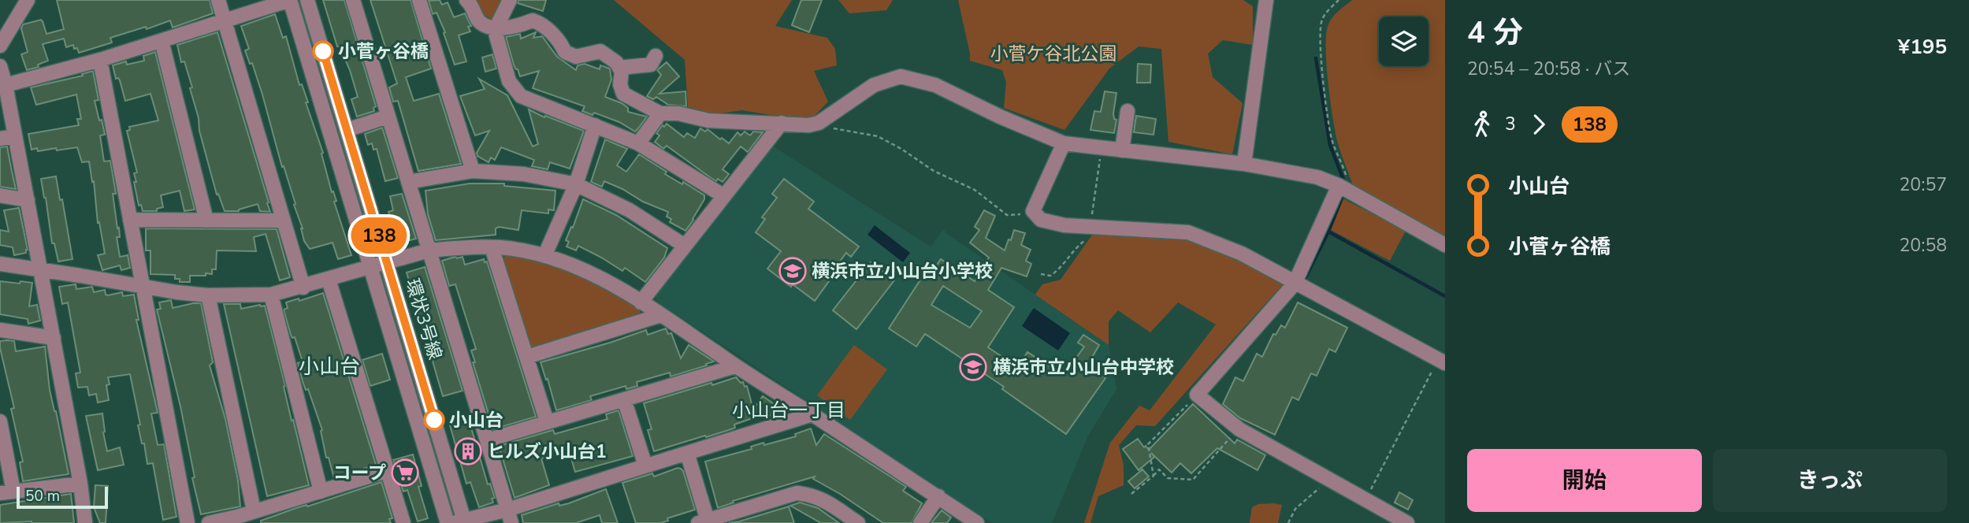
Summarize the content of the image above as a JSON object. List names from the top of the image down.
{
  "streets": {
    "street": ["環状3号線"]
  },
  "districts": ["小山台", "小山台一丁目"],
  "parks": ["小菅ケ谷北公園"],
  "places": {
    "other": ["小菅ヶ谷橋", "小山台"],
    "school or university": ["横浜市立小山台小学校", "横浜市立小山台中学校"],
    "building": ["ヒルズ小山台1"],
    "supermarket": ["コープ"]
  },
  "lines": ["bus line 138"],
  "scale_bar": "50 m",
  "page": {
    "on_map": "138",
    "heading": ["4 分", "20:54 – 20:58 · バス", "¥195"],
    "legs": ["3", "138"],
    "list": [
      {
        "name": "小山台",
        "value": "20:57"
      },
      {
        "name": "小菅ヶ谷橋",
        "value": "20:58"
      }
    ],
    "buttons": ["開始", "きっぷ"],
    "scale": "50 m"
  }
}
